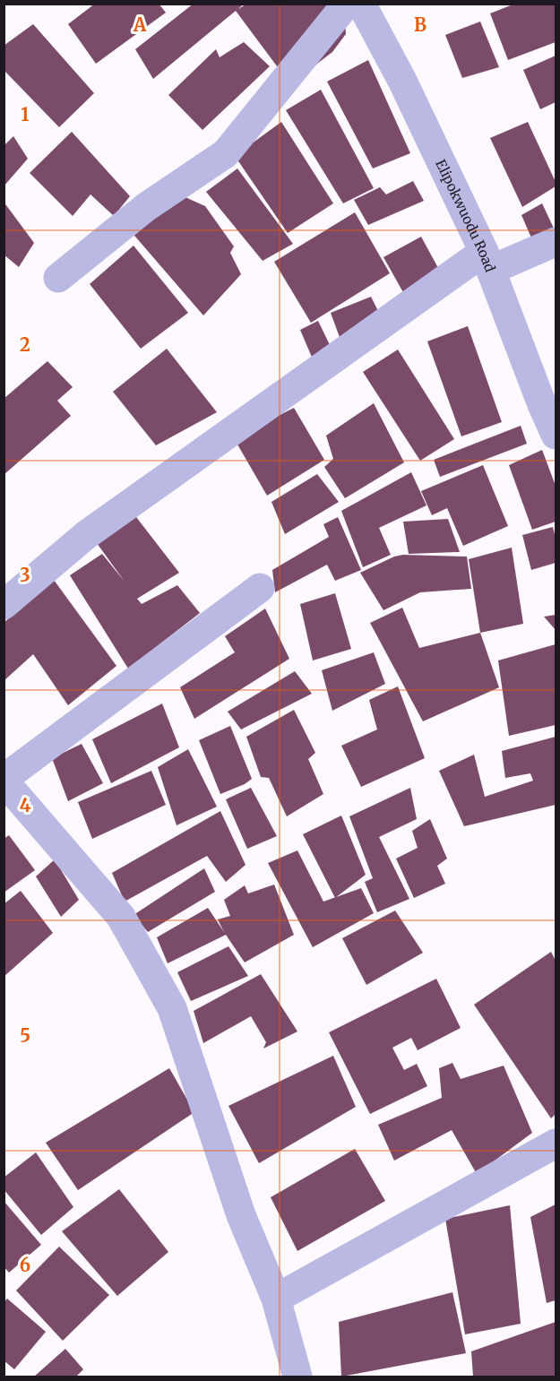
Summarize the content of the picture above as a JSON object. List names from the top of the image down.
{
  "streets": {
    "street": ["Elipokwuodu Road"]
  },
  "grid": {
    "columns": ["A", "B"],
    "rows": [
      "1",
      "2",
      "3",
      "4",
      "5",
      "6"
    ]
  }
}
